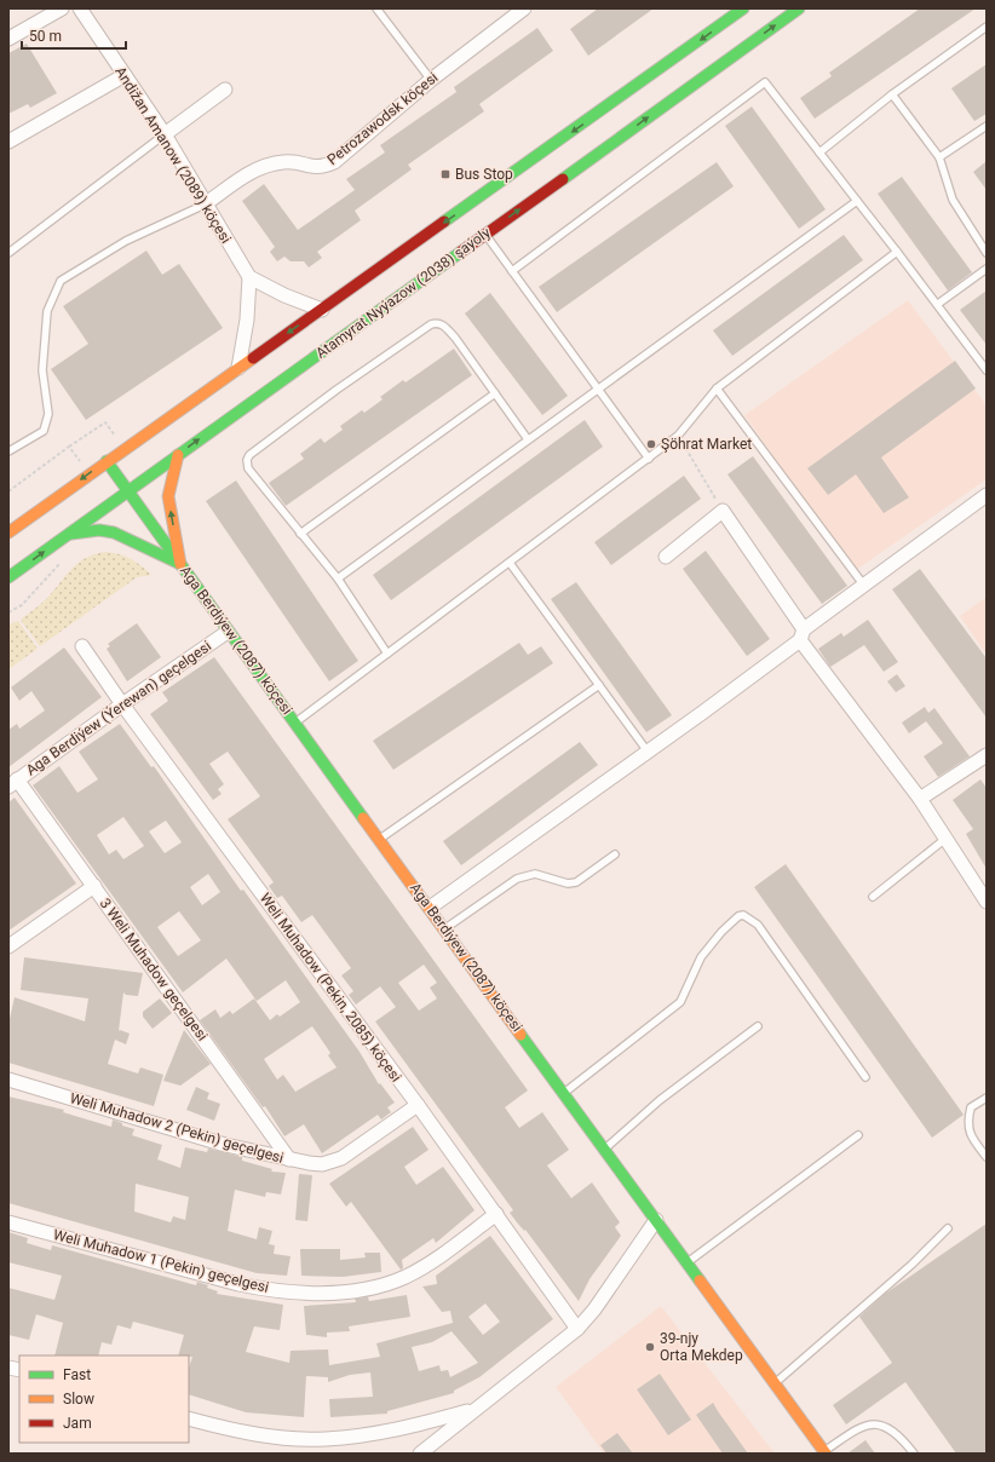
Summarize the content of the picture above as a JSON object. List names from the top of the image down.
{
  "streets": {
    "main road": ["Atamyrat Nyýazow (2038) şaýoly", "Aga Berdiýew (2087) köçesi"],
    "street": [
      "Petrozawodsk köçesi",
      "Andižan Amanow (2089) köçesi",
      "Aga Berdiýew (Ýerewan) geçelgesi",
      "3 Weli Muhadow geçelgesi",
      "Weli Muhadow (Pekin, 2085) köçesi",
      "Weli Muhadow 2 (Pekin) geçelgesi",
      "Weli Muhadow 1 (Pekin) geçelgesi"
    ]
  },
  "crossings": [
    ["Petrozawodsk köçesi", "Andižan Amanow (2089) köçesi"],
    ["Atamyrat Nyýazow (2038) şaýoly", "Aga Berdiýew (2087) köçesi"],
    ["Aga Berdiýew (2087) köçesi", "Aga Berdiýew (Ýerewan) geçelgesi"],
    ["Aga Berdiýew (Ýerewan) geçelgesi", "3 Weli Muhadow geçelgesi"],
    ["Aga Berdiýew (Ýerewan) geçelgesi", "Weli Muhadow (Pekin, 2085) köçesi"],
    ["3 Weli Muhadow geçelgesi", "Weli Muhadow 2 (Pekin) geçelgesi"],
    ["Weli Muhadow (Pekin, 2085) köçesi", "Weli Muhadow 2 (Pekin) geçelgesi"],
    ["Weli Muhadow (Pekin, 2085) köçesi", "Weli Muhadow 1 (Pekin) geçelgesi"]
  ],
  "places": {
    "transit": ["Bus Stop"],
    "other": ["Şöhrat Market", "39-njy Orta Mekdep"]
  },
  "legend": ["Fast", "Slow", "Jam"],
  "scale_bar": "50 m"
}
